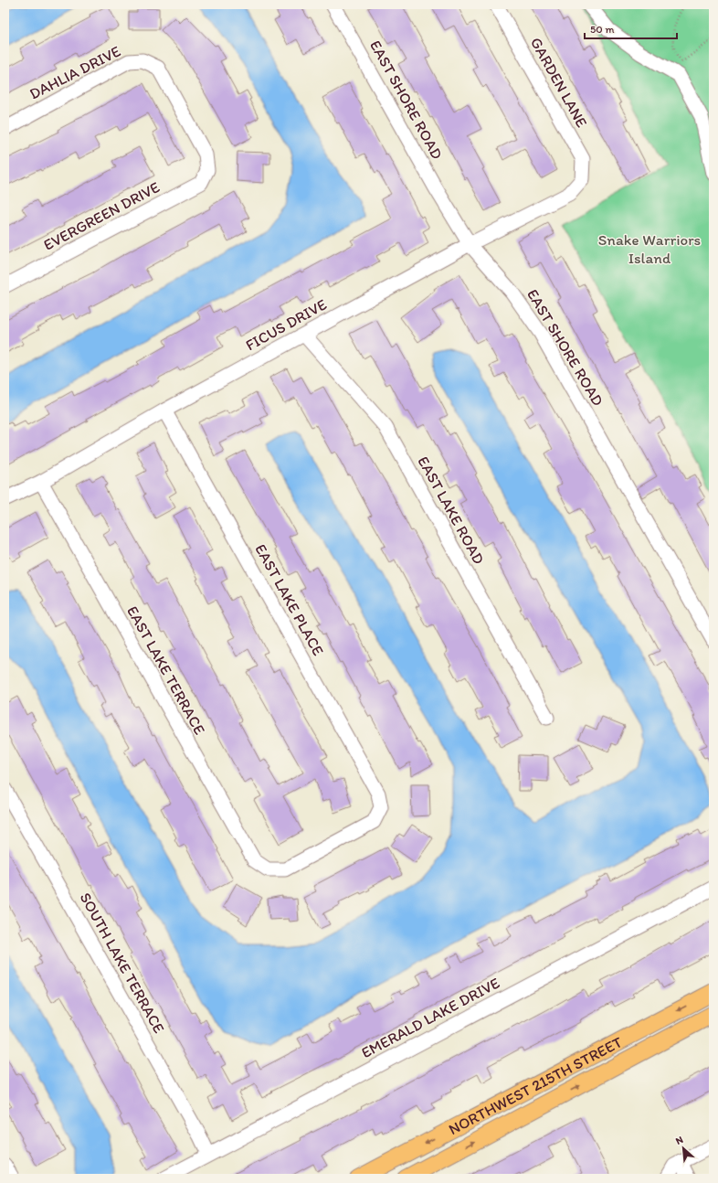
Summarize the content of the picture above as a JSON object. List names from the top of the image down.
{
  "streets": {
    "main road": ["NORTHWEST 215TH STREET"],
    "street": [
      "DAHLIA DRIVE",
      "GARDEN LANE",
      "EAST SHORE ROAD",
      "EVERGREEN DRIVE",
      "FICUS DRIVE",
      "EAST LAKE ROAD",
      "EAST LAKE PLACE",
      "EAST LAKE TERRACE",
      "SOUTH LAKE TERRACE",
      "EMERALD LAKE DRIVE"
    ]
  },
  "crossings": [
    ["DAHLIA DRIVE", "EVERGREEN DRIVE"],
    ["GARDEN LANE", "FICUS DRIVE"],
    ["EAST SHORE ROAD", "FICUS DRIVE"],
    ["FICUS DRIVE", "EAST LAKE ROAD"],
    ["FICUS DRIVE", "EAST LAKE PLACE"],
    ["FICUS DRIVE", "EAST LAKE TERRACE"],
    ["EAST LAKE PLACE", "EAST LAKE TERRACE"],
    ["SOUTH LAKE TERRACE", "EMERALD LAKE DRIVE"]
  ],
  "parks": ["Snake Warriors Island"],
  "scale_bar": "50 m",
  "north": "top left"
}
